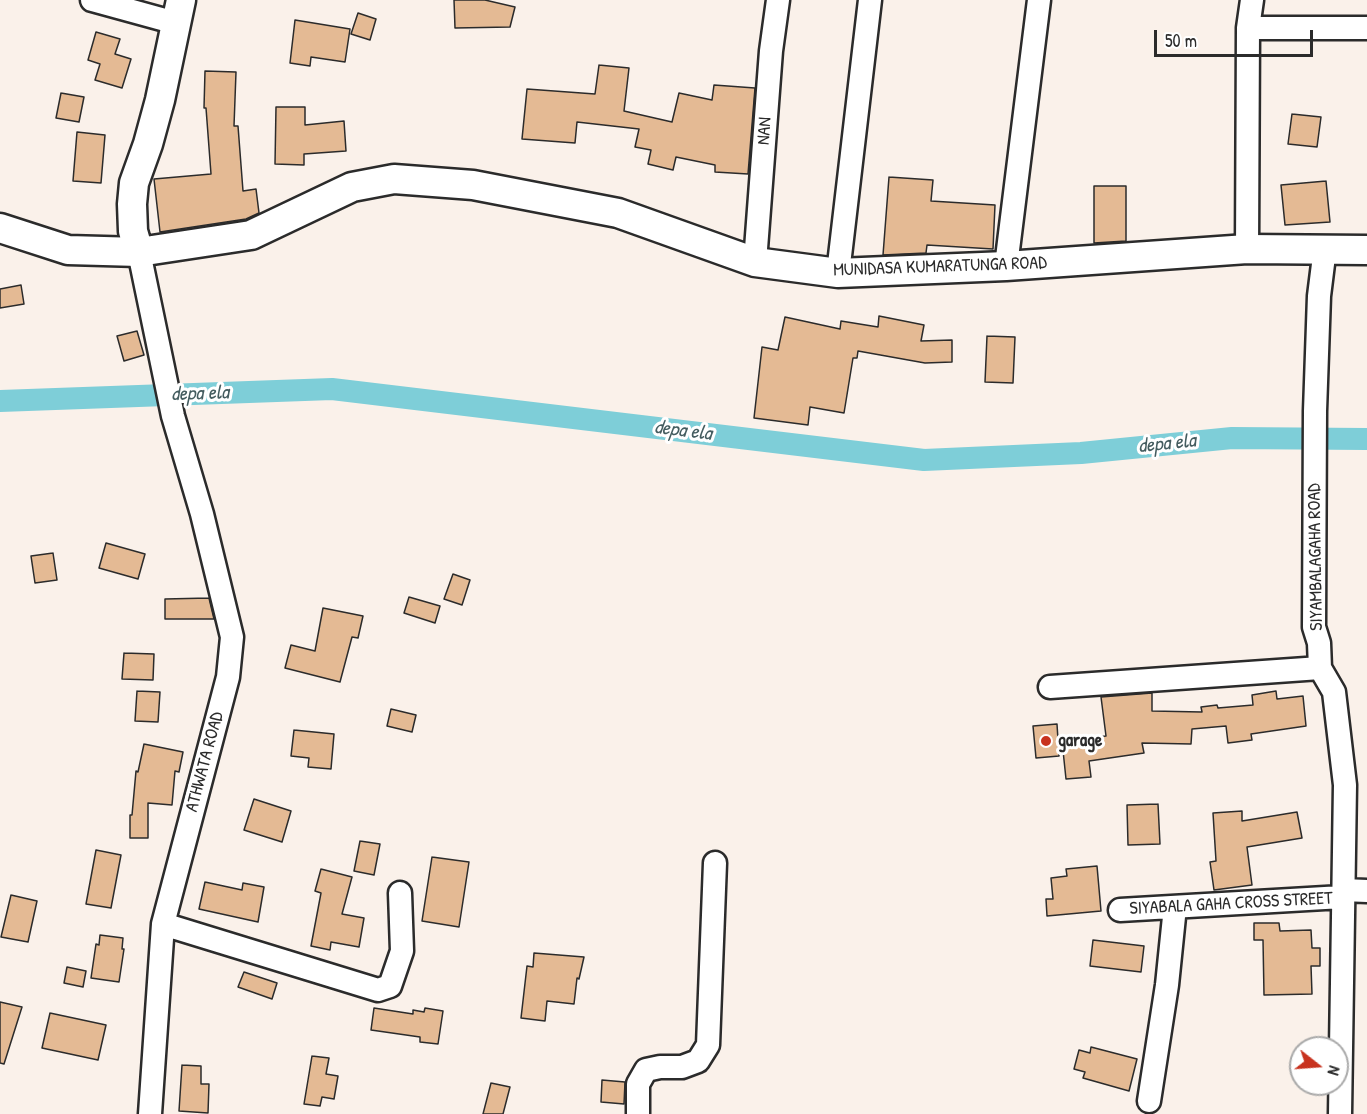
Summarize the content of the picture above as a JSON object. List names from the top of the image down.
{
  "streets": {
    "street": [
      "NAN",
      "MUNIDASA KUMARATUNGA ROAD",
      "SIYAMBALAGAHA ROAD",
      "ATHWATA ROAD",
      "SIYABALA GAHA CROSS STREET"
    ]
  },
  "crossings": [
    ["NAN", "MUNIDASA KUMARATUNGA ROAD"],
    ["MUNIDASA KUMARATUNGA ROAD", "SIYAMBALAGAHA ROAD"],
    ["MUNIDASA KUMARATUNGA ROAD", "ATHWATA ROAD"],
    ["SIYAMBALAGAHA ROAD", "SIYABALA GAHA CROSS STREET"]
  ],
  "water": ["depa ela"],
  "places": ["garage"],
  "scale_bar": "50 m",
  "north": "right"
}
